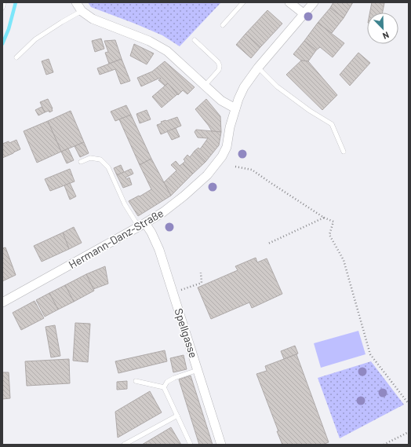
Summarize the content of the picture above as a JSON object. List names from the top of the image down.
{
  "streets": {
    "street": ["Hermann-Danz-Straße", "Spellgasse"]
  },
  "crossings": [
    ["Hermann-Danz-Straße", "Spellgasse"]
  ],
  "north": "bottom right"
}
